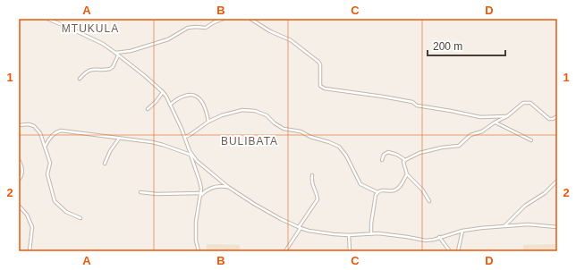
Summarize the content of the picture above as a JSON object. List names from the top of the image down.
{
  "districts": ["MTUKULA", "BULIBATA"],
  "scale_bar": "200 m",
  "grid": {
    "columns": [
      "A",
      "B",
      "C",
      "D"
    ],
    "rows": ["1", "2"]
  }
}
